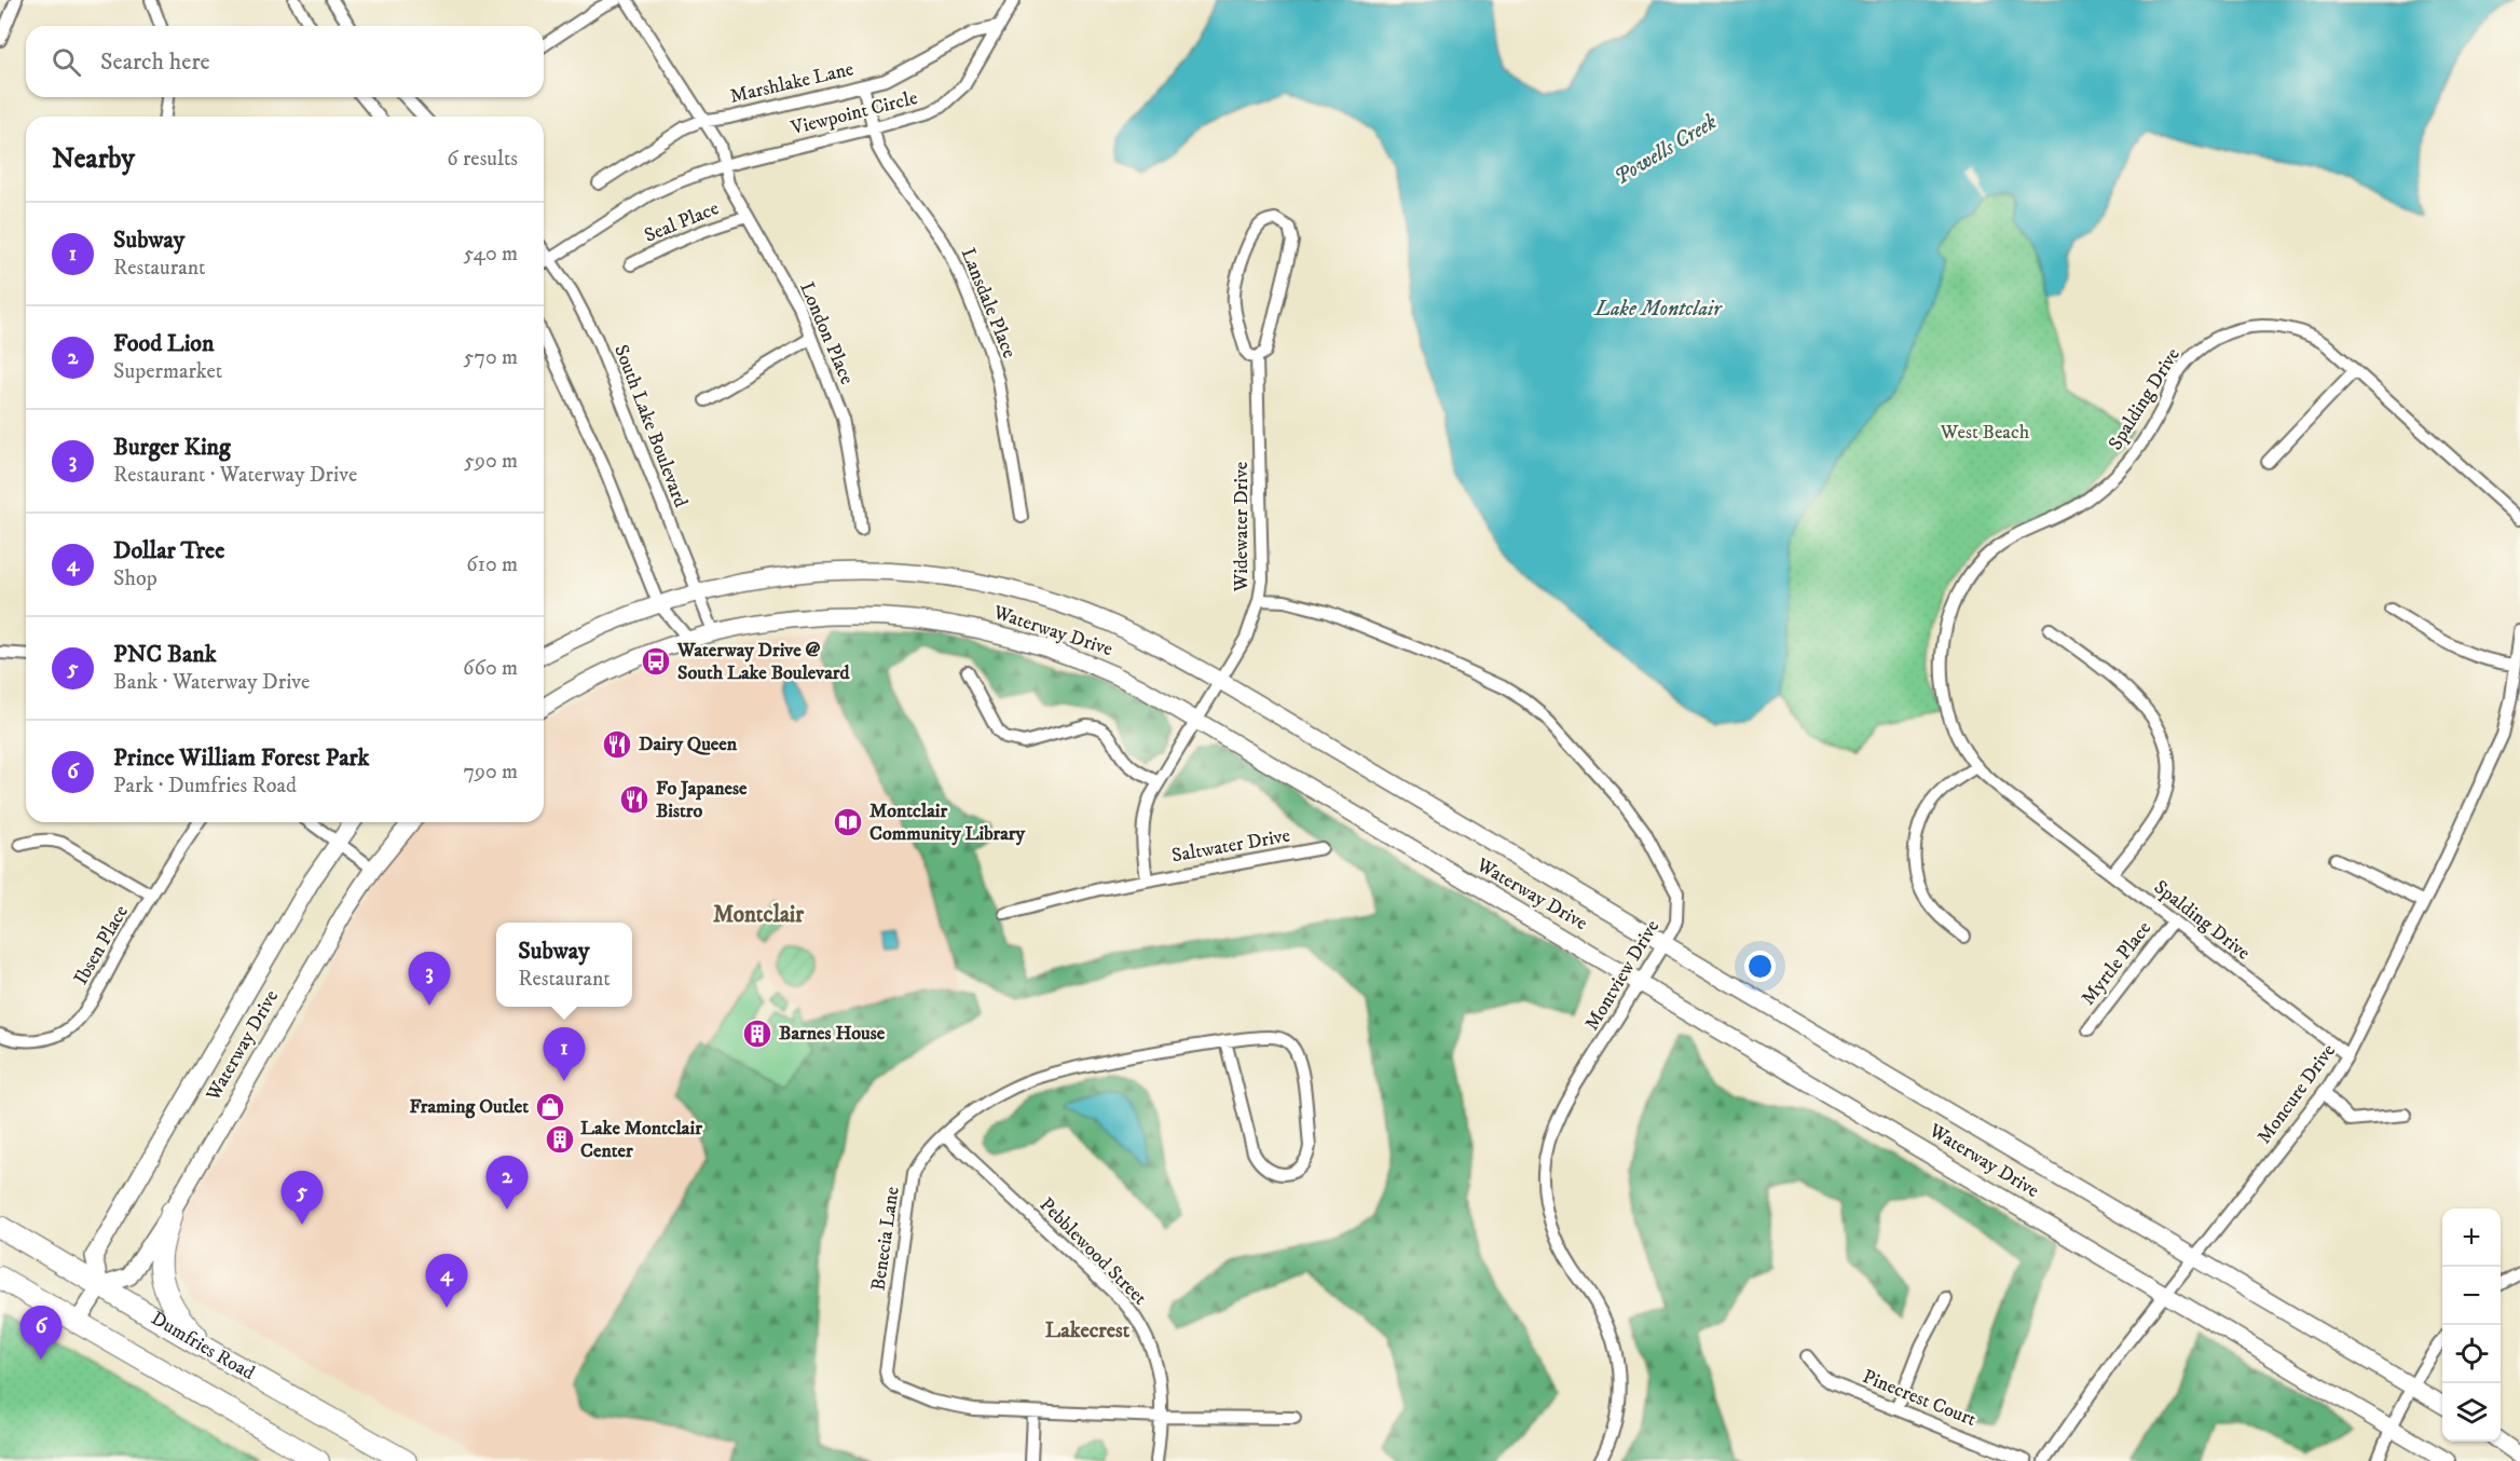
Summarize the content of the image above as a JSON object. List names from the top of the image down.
{
  "streets": {
    "highway": ["Dumfries Road"],
    "street": [
      "Marshlake Lane",
      "Viewpoint Circle",
      "Seal Place",
      "Lansdale Place",
      "London Place",
      "Spalding Drive",
      "South Lake Boulevard",
      "Widewater Drive",
      "Waterway Drive",
      "Saltwater Drive",
      "Ibsen Place",
      "Myrtle Place",
      "Montview Drive",
      "Moncure Drive",
      "Benecia Lane",
      "Pebblewood Street",
      "Pinecrest Court"
    ]
  },
  "crossings": [
    ["Marshlake Lane", "Viewpoint Circle"],
    ["Marshlake Lane", "Lansdale Place"],
    ["Viewpoint Circle", "Lansdale Place"],
    ["Viewpoint Circle", "London Place"],
    ["Viewpoint Circle", "South Lake Boulevard"],
    ["Seal Place", "London Place"],
    ["Spalding Drive", "Myrtle Place"],
    ["Spalding Drive", "Moncure Drive"],
    ["South Lake Boulevard", "Waterway Drive"],
    ["Widewater Drive", "Waterway Drive"],
    ["Widewater Drive", "Saltwater Drive"],
    ["Widewater Drive", "Montview Drive"],
    ["Waterway Drive", "Saltwater Drive"],
    ["Waterway Drive", "Montview Drive"],
    ["Waterway Drive", "Moncure Drive"],
    ["Waterway Drive", "Dumfries Road"],
    ["Benecia Lane", "Pebblewood Street"]
  ],
  "districts": ["Montclair", "Lakecrest"],
  "water": ["Powells Creek", "Lake Montclair"],
  "parks": ["West Beach"],
  "places": {
    "bus stop": ["Waterway Drive @ South Lake Boulevard"],
    "restaurant": ["Dairy Queen", "Fo Japanese Bistro"],
    "library": ["Montclair Community Library"],
    "building": ["Barnes House", "Lake Montclair Center"],
    "shop": ["Framing Outlet"]
  },
  "page": {
    "search": "Search here",
    "heading": ["Nearby", "6 results"],
    "list": [
      {
        "mark": "1",
        "name": "Subway",
        "note": "Restaurant",
        "value": "540 m"
      },
      {
        "mark": "2",
        "name": "Food Lion",
        "note": "Supermarket",
        "value": "570 m"
      },
      {
        "mark": "3",
        "name": "Burger King",
        "note": "Restaurant · Waterway Drive",
        "value": "590 m"
      },
      {
        "mark": "4",
        "name": "Dollar Tree",
        "note": "Shop",
        "value": "610 m"
      },
      {
        "mark": "5",
        "name": "PNC Bank",
        "note": "Bank · Waterway Drive",
        "value": "660 m"
      },
      {
        "mark": "6",
        "name": "Prince William Forest Park",
        "note": "Park · Dumfries Road",
        "value": "790 m"
      }
    ],
    "popup": ["Subway", "Restaurant"],
    "pins": [
      "3",
      "1",
      "2",
      "5",
      "4",
      "6"
    ],
    "map_buttons": ["+", "−"]
  }
}
